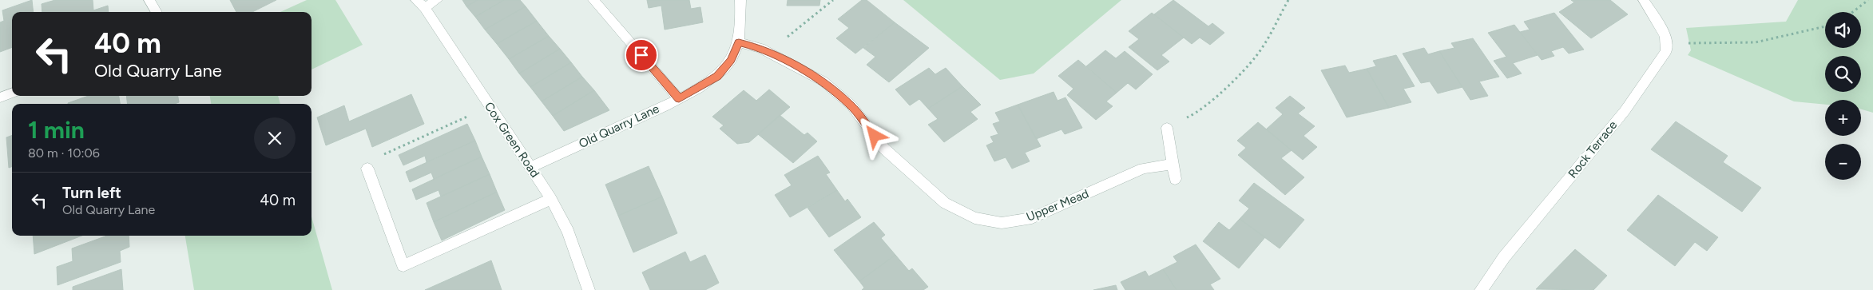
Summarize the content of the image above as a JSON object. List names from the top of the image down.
{
  "streets": {
    "street": [
      "Old Quarry Lane",
      "Cox Green Road",
      "Rock Terrace",
      "Upper Mead"
    ]
  },
  "crossings": [
    ["Old Quarry Lane", "Cox Green Road"],
    ["Old Quarry Lane", "Upper Mead"]
  ],
  "page": {
    "map_buttons": ["+", "−"],
    "turn": ["40 m", "Old Quarry Lane"],
    "heading": ["1 min", "80 m · 10:06"],
    "list": [
      {
        "name": "Turn left",
        "note": "Old Quarry Lane",
        "value": "40 m"
      }
    ]
  }
}
